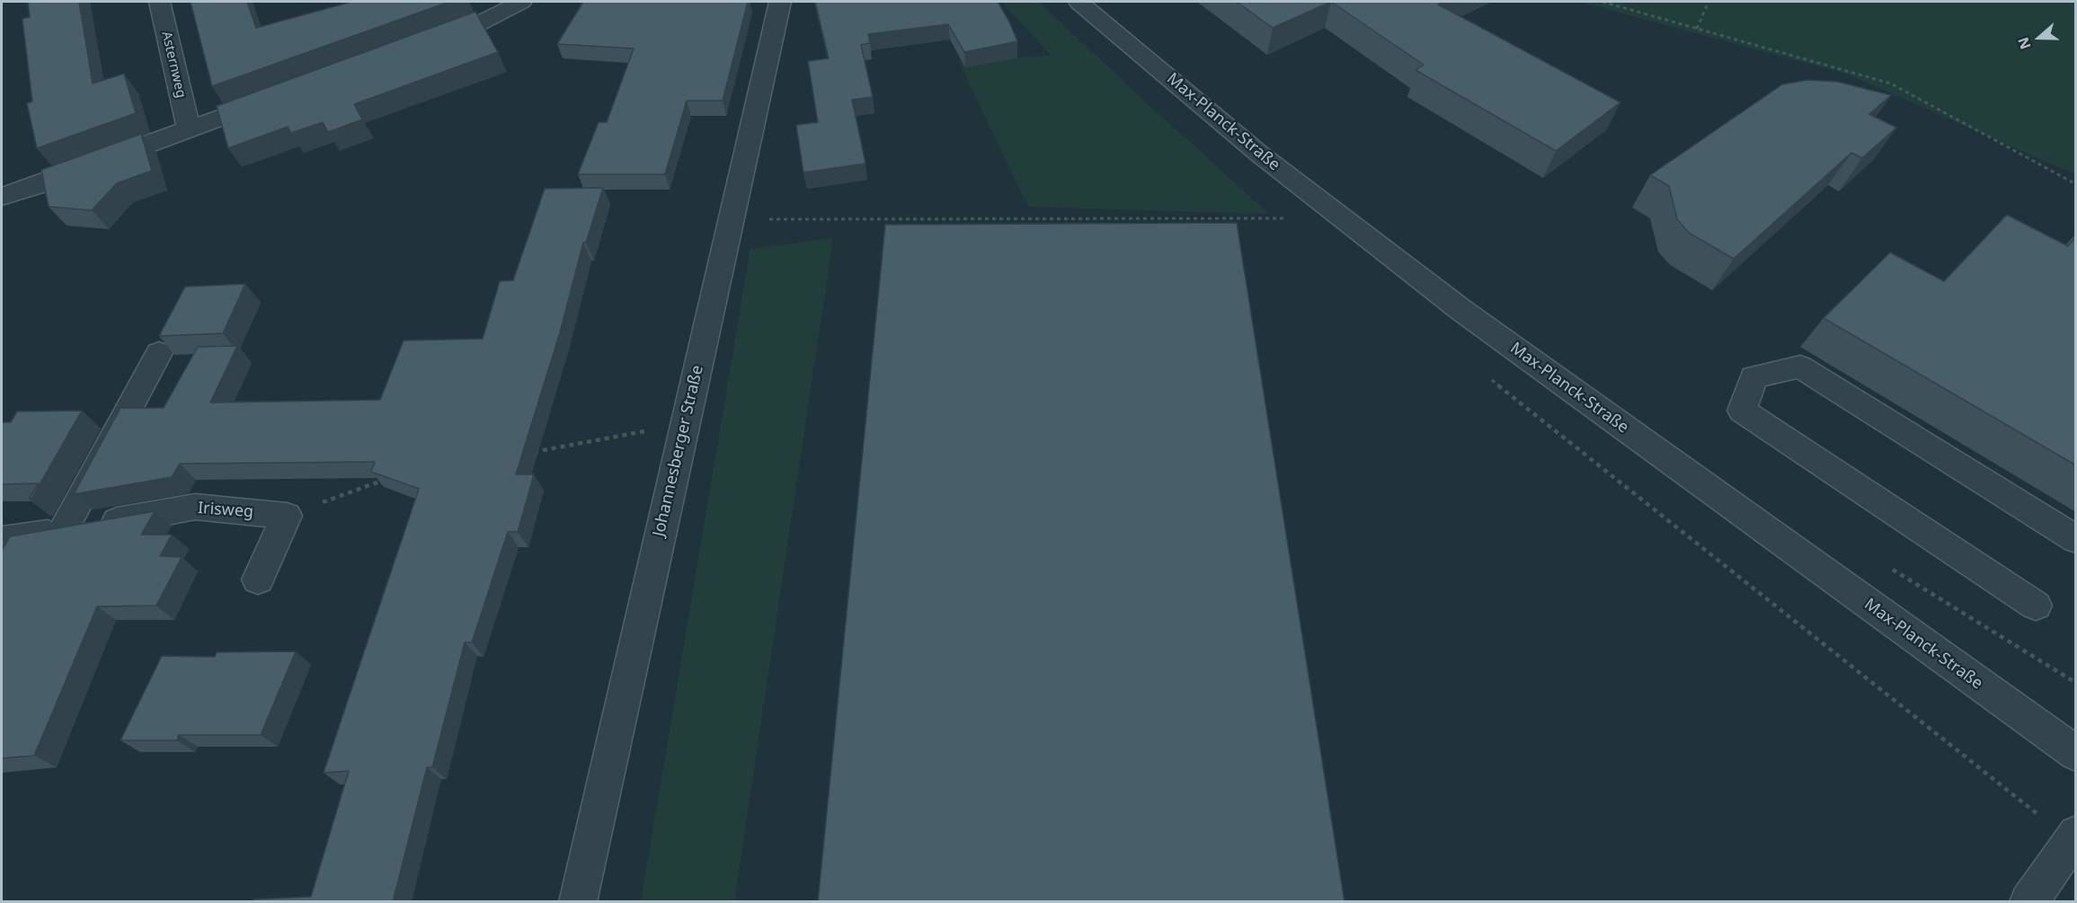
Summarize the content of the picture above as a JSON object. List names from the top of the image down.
{
  "streets": {
    "street": [
      "Asternweg",
      "Max-Planck-Straße",
      "Johannesberger Straße",
      "Irisweg"
    ]
  },
  "north": "left"
}
